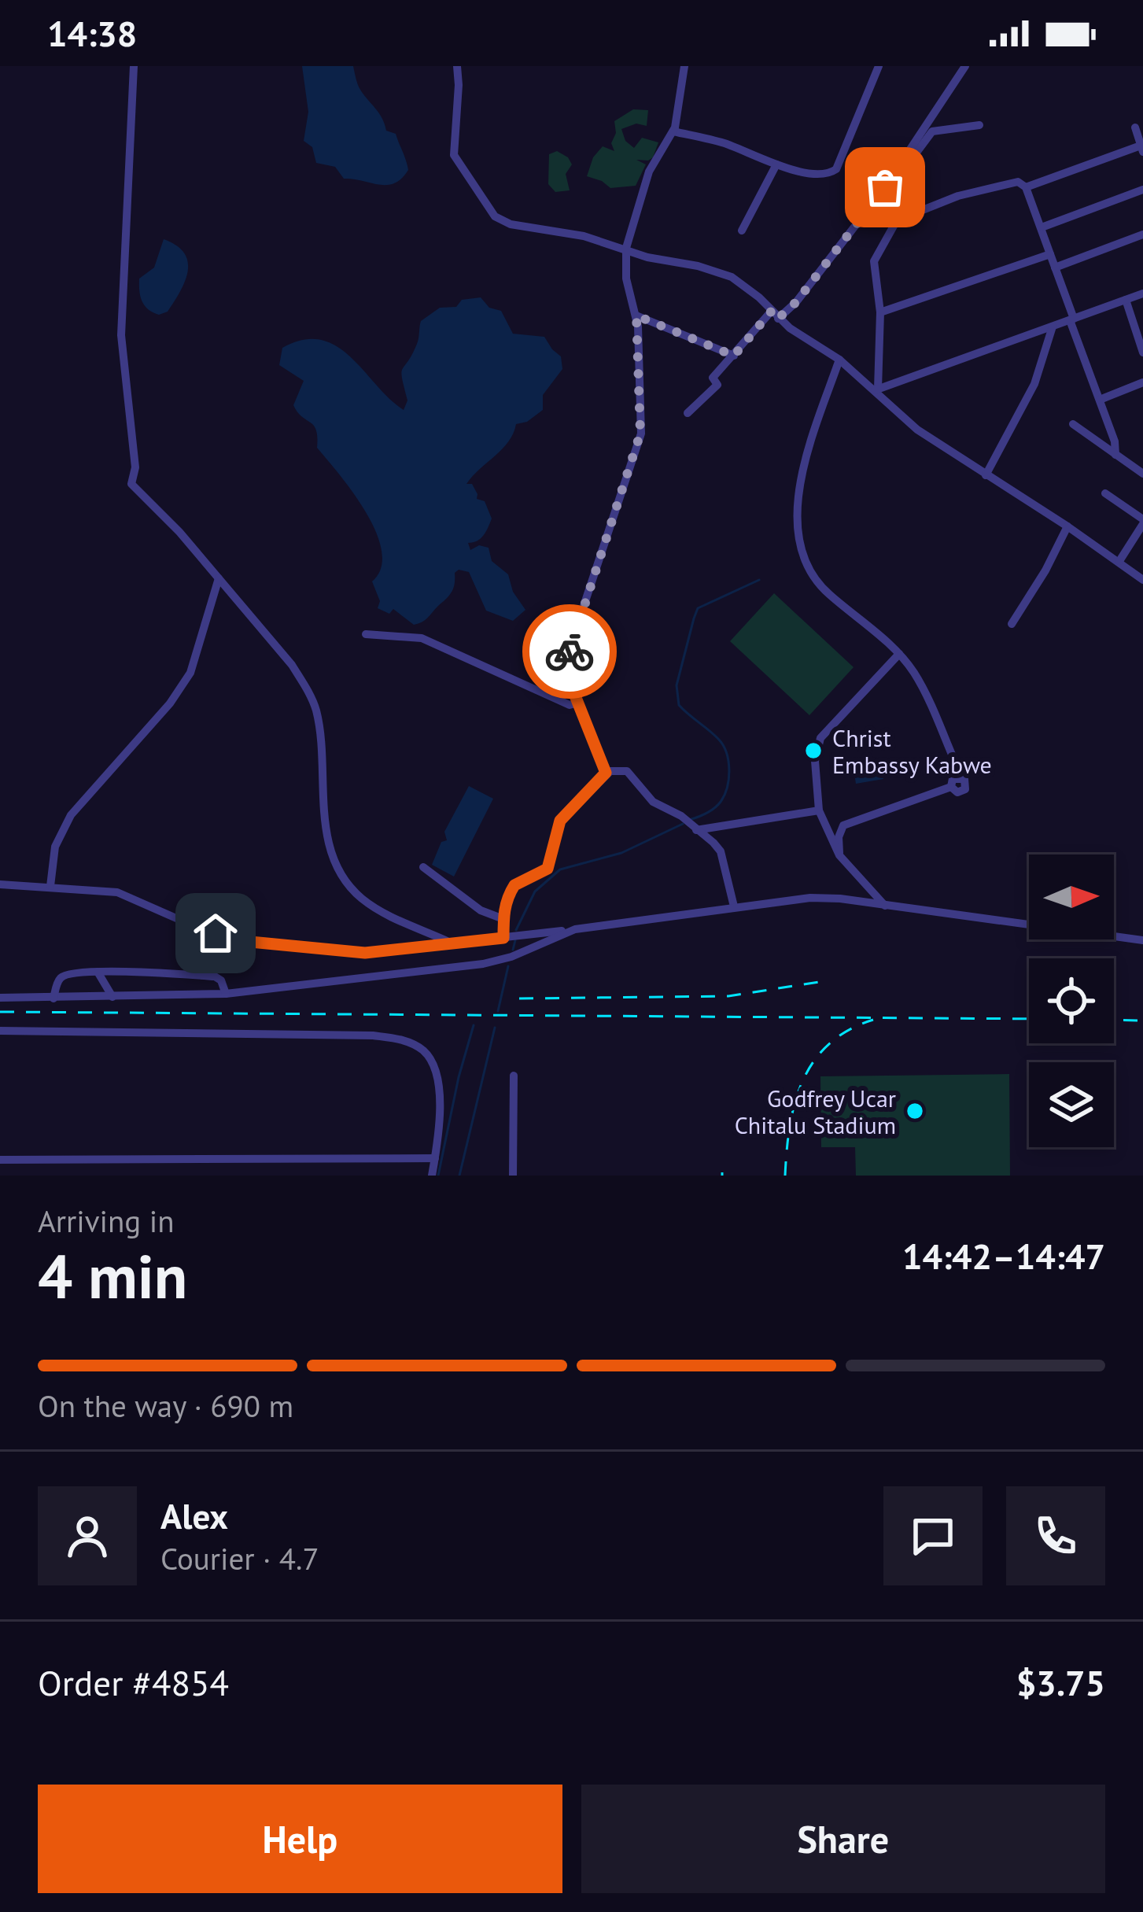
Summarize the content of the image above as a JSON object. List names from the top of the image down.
{
  "places": ["Christ Embassy Kabwe", "Godfrey Ucar Chitalu Stadium"],
  "north": "right",
  "page": {
    "status": "14:38",
    "heading": ["4 min", "Arriving in", "14:42–14:47"],
    "panel": [
      "Alex",
      "Courier · 4.7",
      "Order #4854",
      "$3.75"
    ],
    "bar": "On the way · 690 m",
    "buttons": ["Help", "Share"]
  }
}
